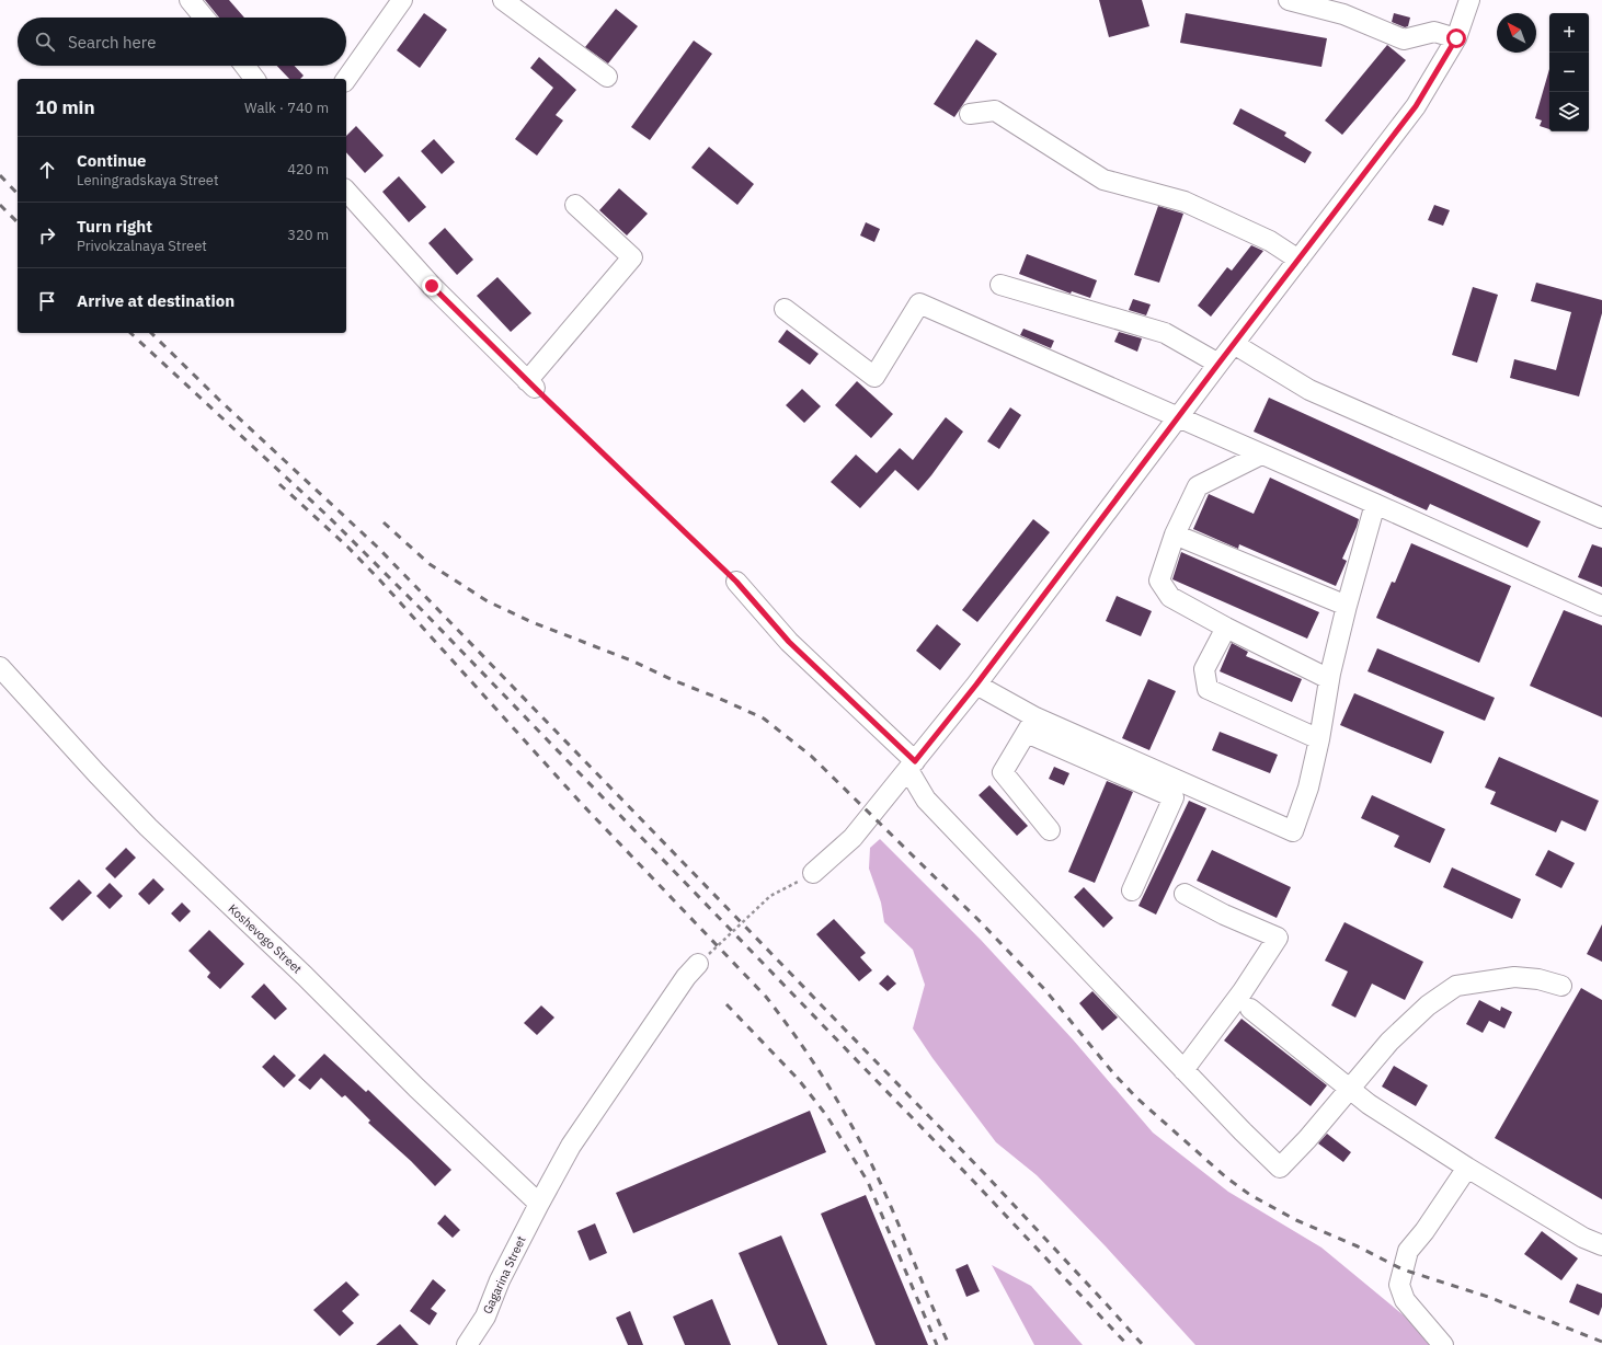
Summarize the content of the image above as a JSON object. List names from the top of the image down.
{
  "streets": {
    "street": ["Koshevogo Street", "Gagarina Street"]
  },
  "crossings": [
    ["Koshevogo Street", "Gagarina Street"]
  ],
  "north": "top left",
  "page": {
    "map_buttons": ["+", "−"],
    "search": "Search here",
    "heading": ["10 min", "Walk · 740 m"],
    "list": [
      ["Continue", "Leningradskaya Street", "420 m"],
      ["Turn right", "Privokzalnaya Street", "320 m"],
      "Arrive at destination"
    ]
  }
}
